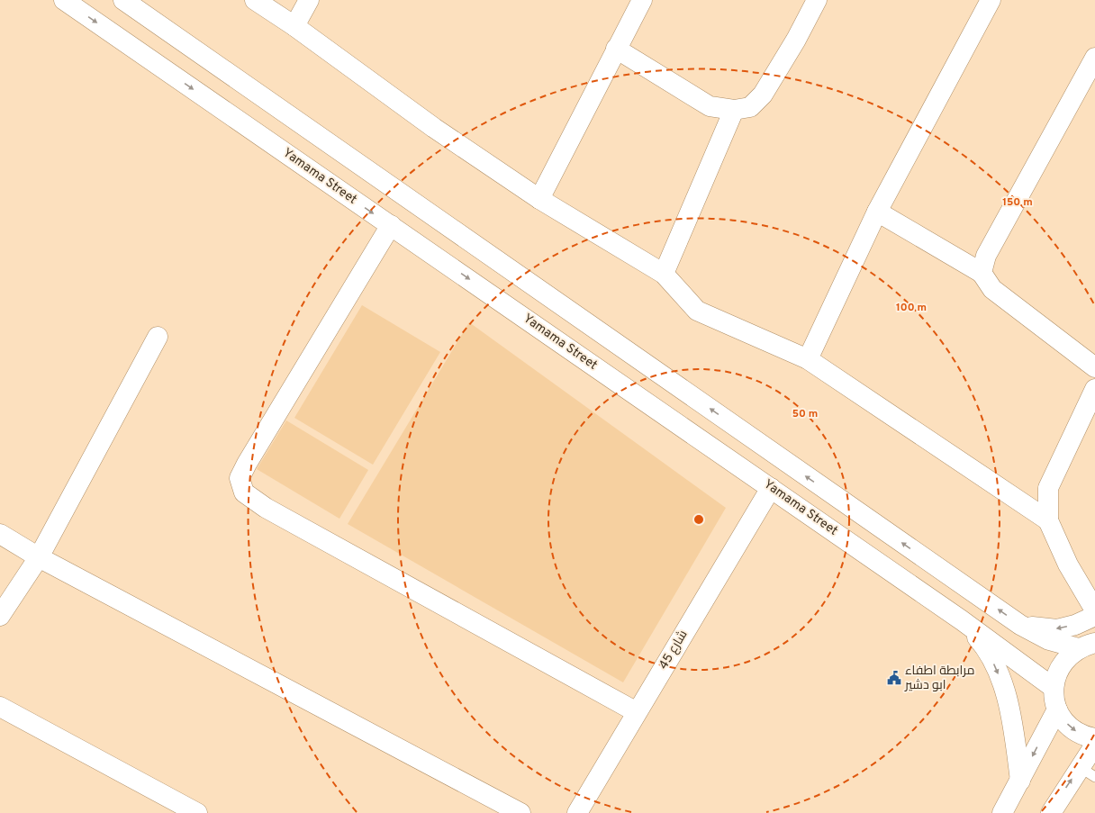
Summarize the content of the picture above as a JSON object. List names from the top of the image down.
{
  "streets": {
    "street": ["Yamama Street", "شارع 45"]
  },
  "crossings": [
    ["Yamama Street", "شارع 45"]
  ],
  "places": {
    "public building": ["مرابطة اطفاء ابو دشير"]
  },
  "rings": ["150 m", "100 m", "50 m"]
}
